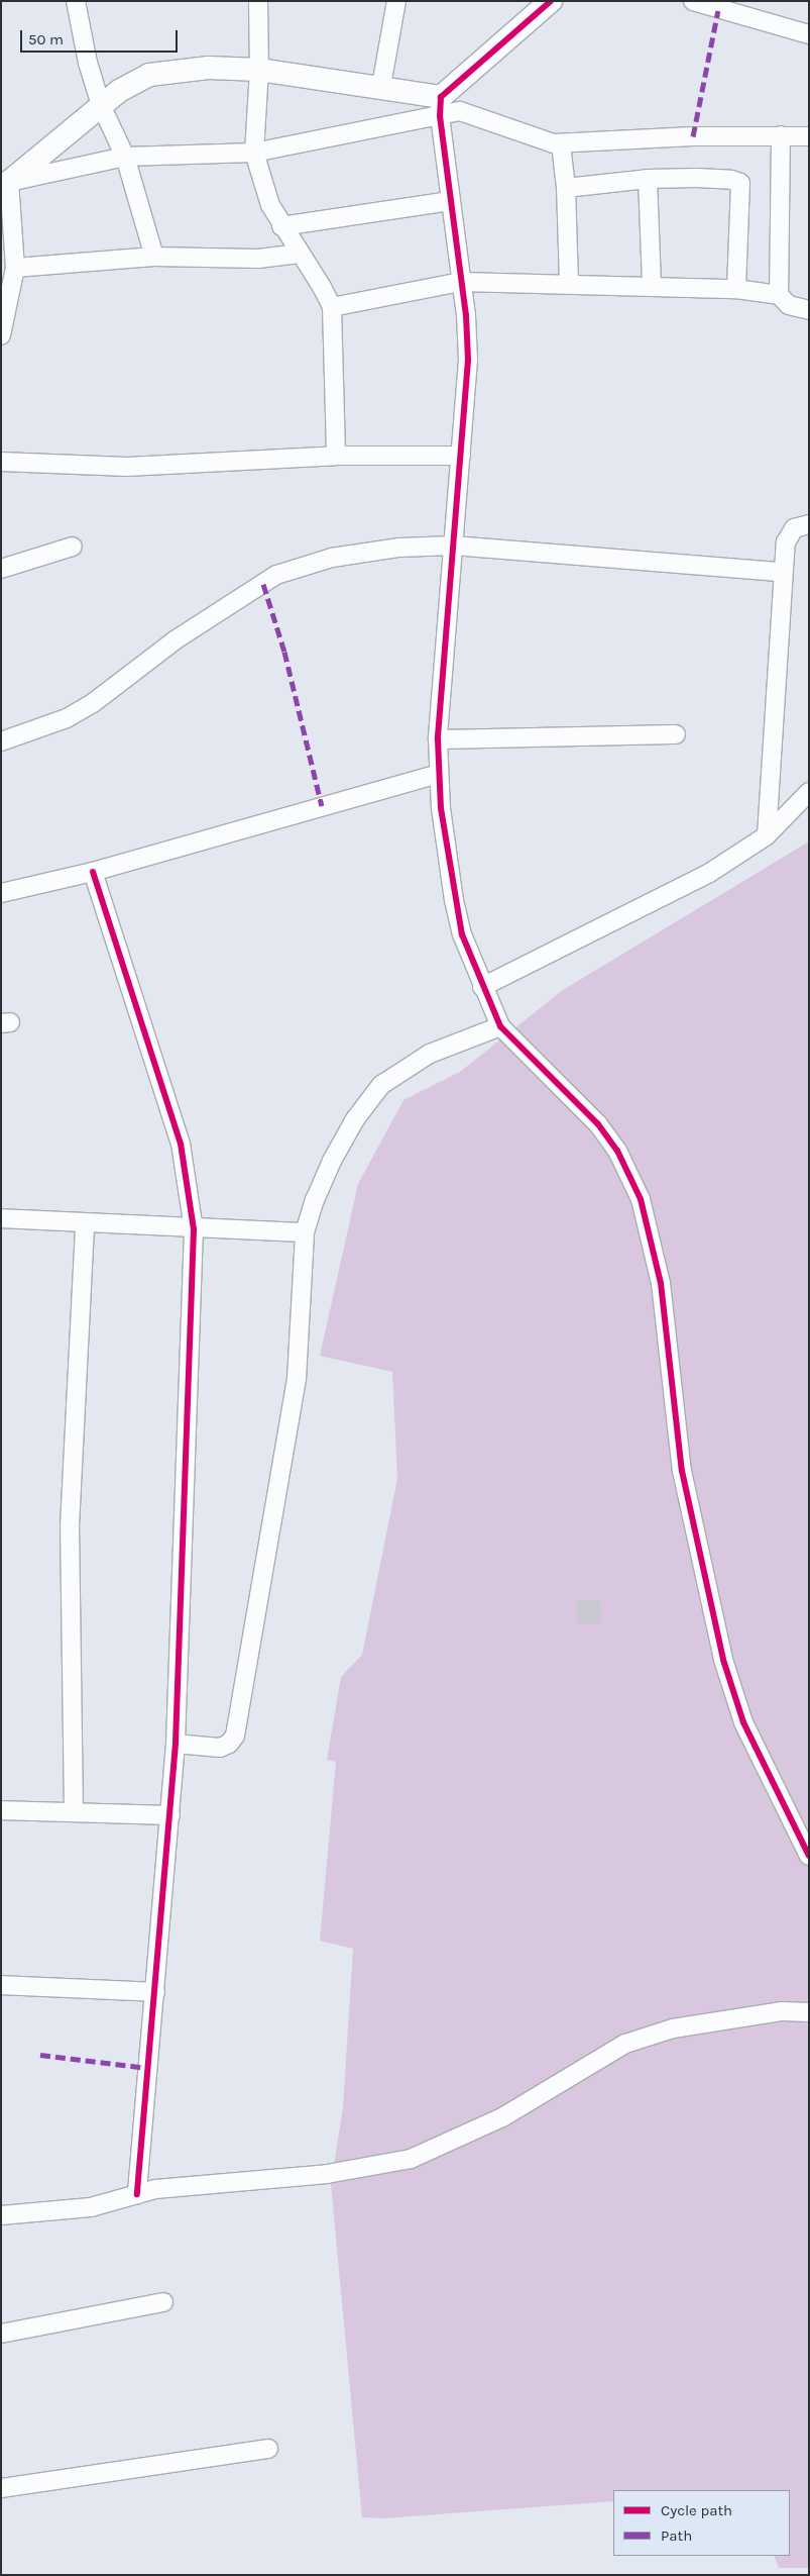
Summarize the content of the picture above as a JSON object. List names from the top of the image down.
{
  "legend": ["Cycle path", "Path"],
  "scale_bar": "50 m"
}
